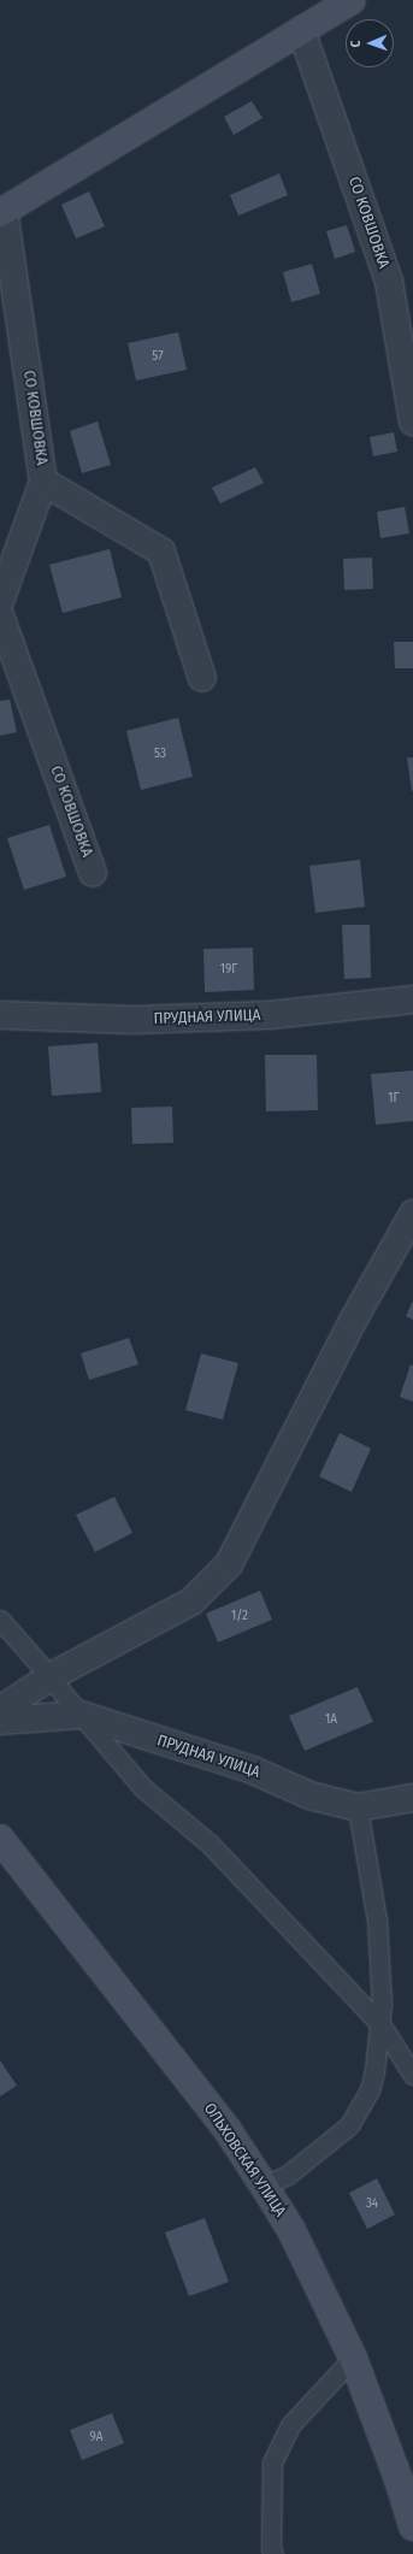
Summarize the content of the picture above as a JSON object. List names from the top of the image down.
{
  "streets": {
    "street": ["СО КОВШОВКА", "ПРУДНАЯ УЛИЦА", "ОЛЬХОВСКАЯ УЛИЦА"]
  },
  "house_numbers": [
    "57",
    "53",
    "19Г",
    "1Г",
    "1/2",
    "1А",
    "34",
    "9А"
  ],
  "north": "left"
}
